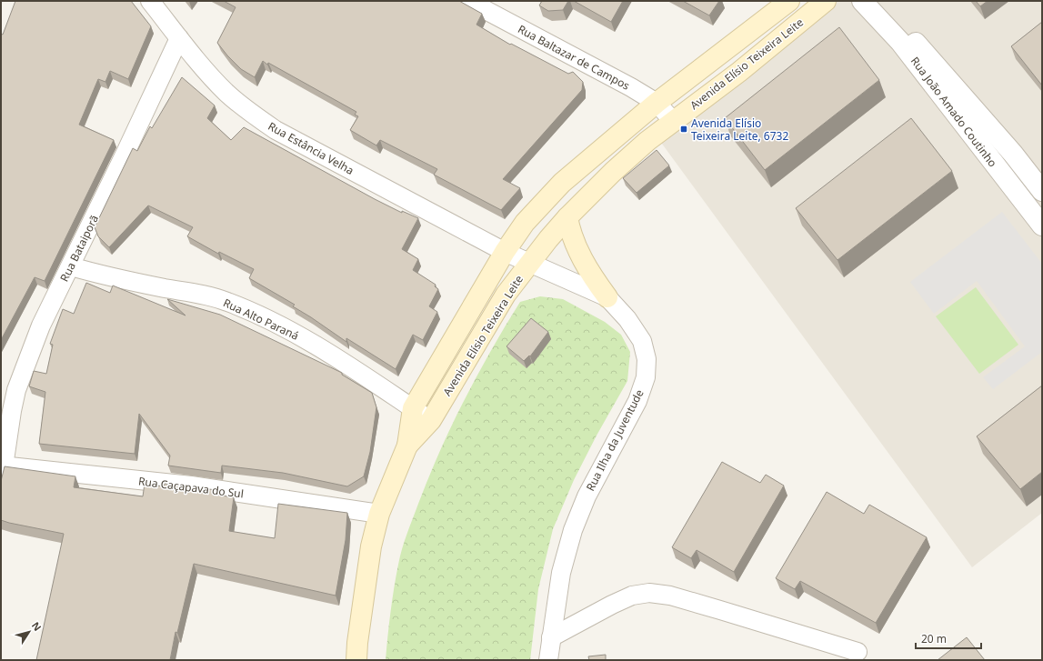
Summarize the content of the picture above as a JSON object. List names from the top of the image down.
{
  "streets": {
    "main road": ["Avenida Elísio Teixeira Leite"],
    "street": [
      "Rua Baltazar de Campos",
      "Rua João Amado Coutinho",
      "Rua Estância Velha",
      "Rua Bataiporã",
      "Rua Alto Paraná",
      "Rua Ilha da Juventude",
      "Rua Caçapava do Sul"
    ]
  },
  "crossings": [
    ["Rua Baltazar de Campos", "Avenida Elísio Teixeira Leite"],
    ["Avenida Elísio Teixeira Leite", "Rua Estância Velha"],
    ["Avenida Elísio Teixeira Leite", "Rua Alto Paraná"],
    ["Avenida Elísio Teixeira Leite", "Rua Ilha da Juventude"],
    ["Avenida Elísio Teixeira Leite", "Rua Caçapava do Sul"],
    ["Rua Estância Velha", "Rua Bataiporã"],
    ["Rua Estância Velha", "Rua Ilha da Juventude"],
    ["Rua Bataiporã", "Rua Alto Paraná"],
    ["Rua Bataiporã", "Rua Caçapava do Sul"]
  ],
  "places": {
    "transit": ["Avenida Elísio Teixeira Leite, 6732"]
  },
  "scale_bar": "20 m",
  "north": "top right"
}
